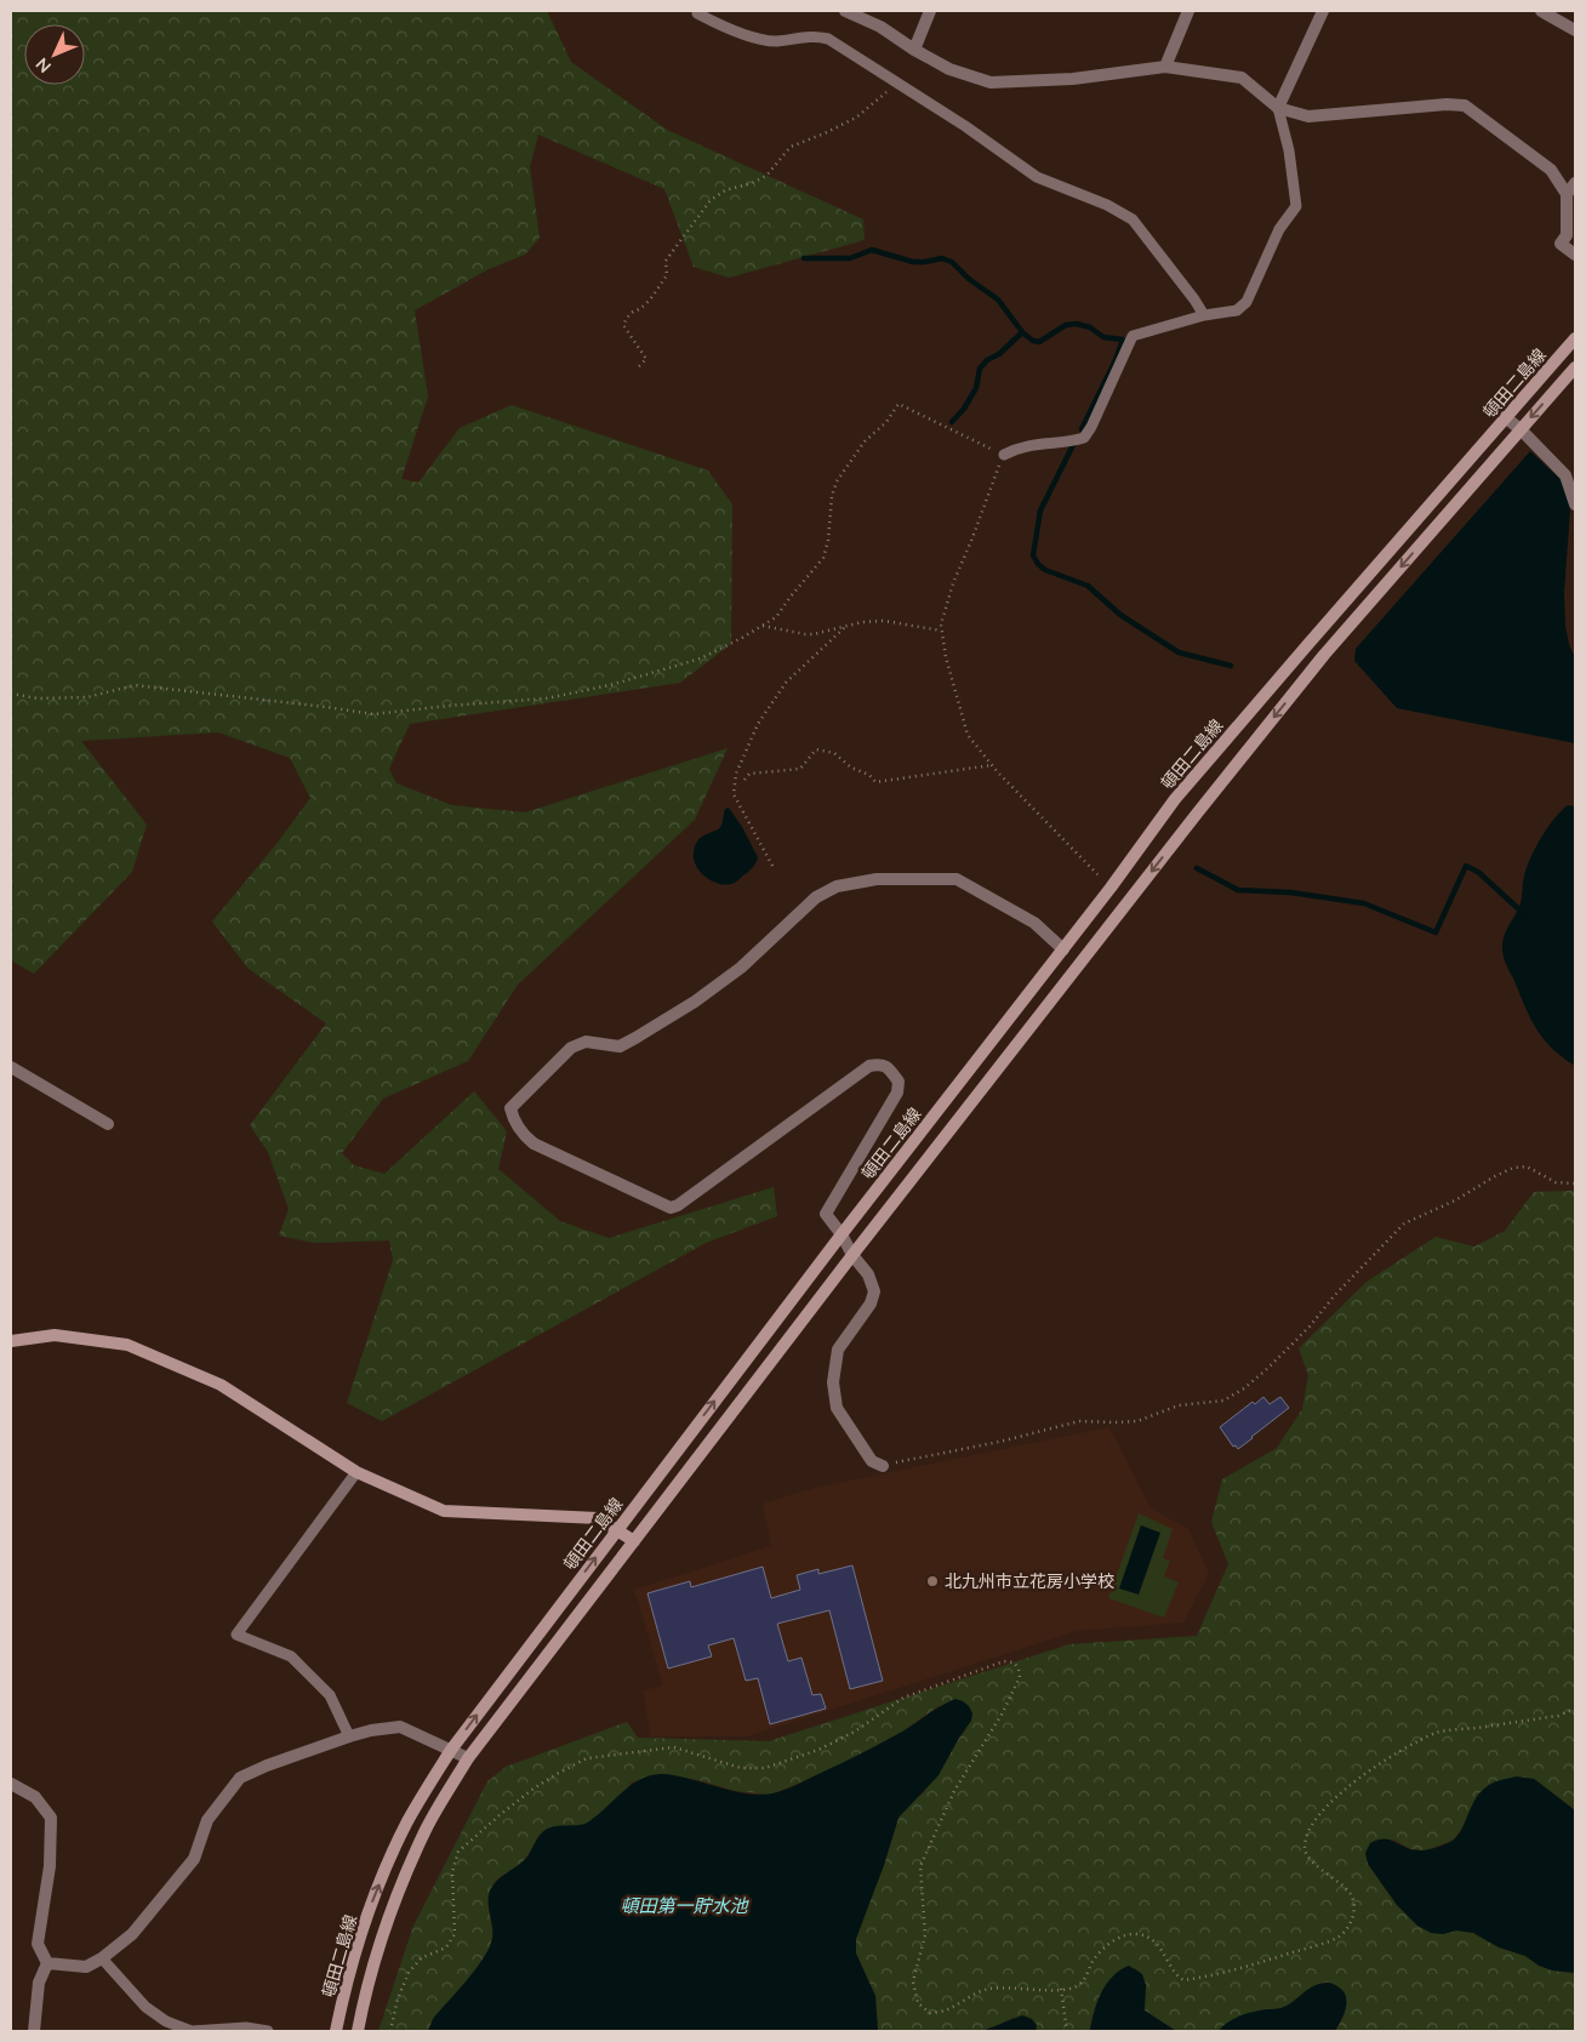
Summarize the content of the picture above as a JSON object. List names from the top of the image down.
{
  "streets": {
    "main road": ["頓田二島線"]
  },
  "water": ["頓田第一貯水池"],
  "places": ["北九州市立花房小学校"],
  "north": "bottom left"
}
